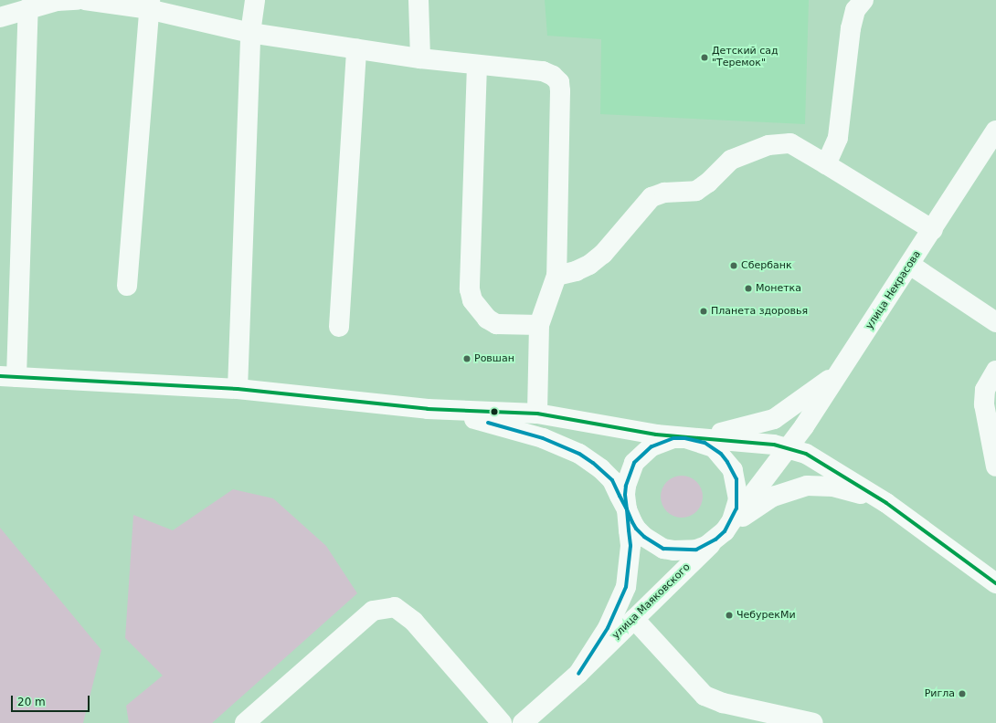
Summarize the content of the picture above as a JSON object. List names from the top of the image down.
{
  "streets": {
    "street": ["улица Некрасова", "улица Маяковского"]
  },
  "crossings": [
    ["улица Некрасова", "улица Маяковского"]
  ],
  "places": [
    "Детский сад \"Теремок\"",
    "Сбербанк",
    "Монетка",
    "Планета здоровья",
    "Ровшан",
    "ЧебурекМи",
    "Ригла"
  ],
  "scale_bar": "20 m"
}
